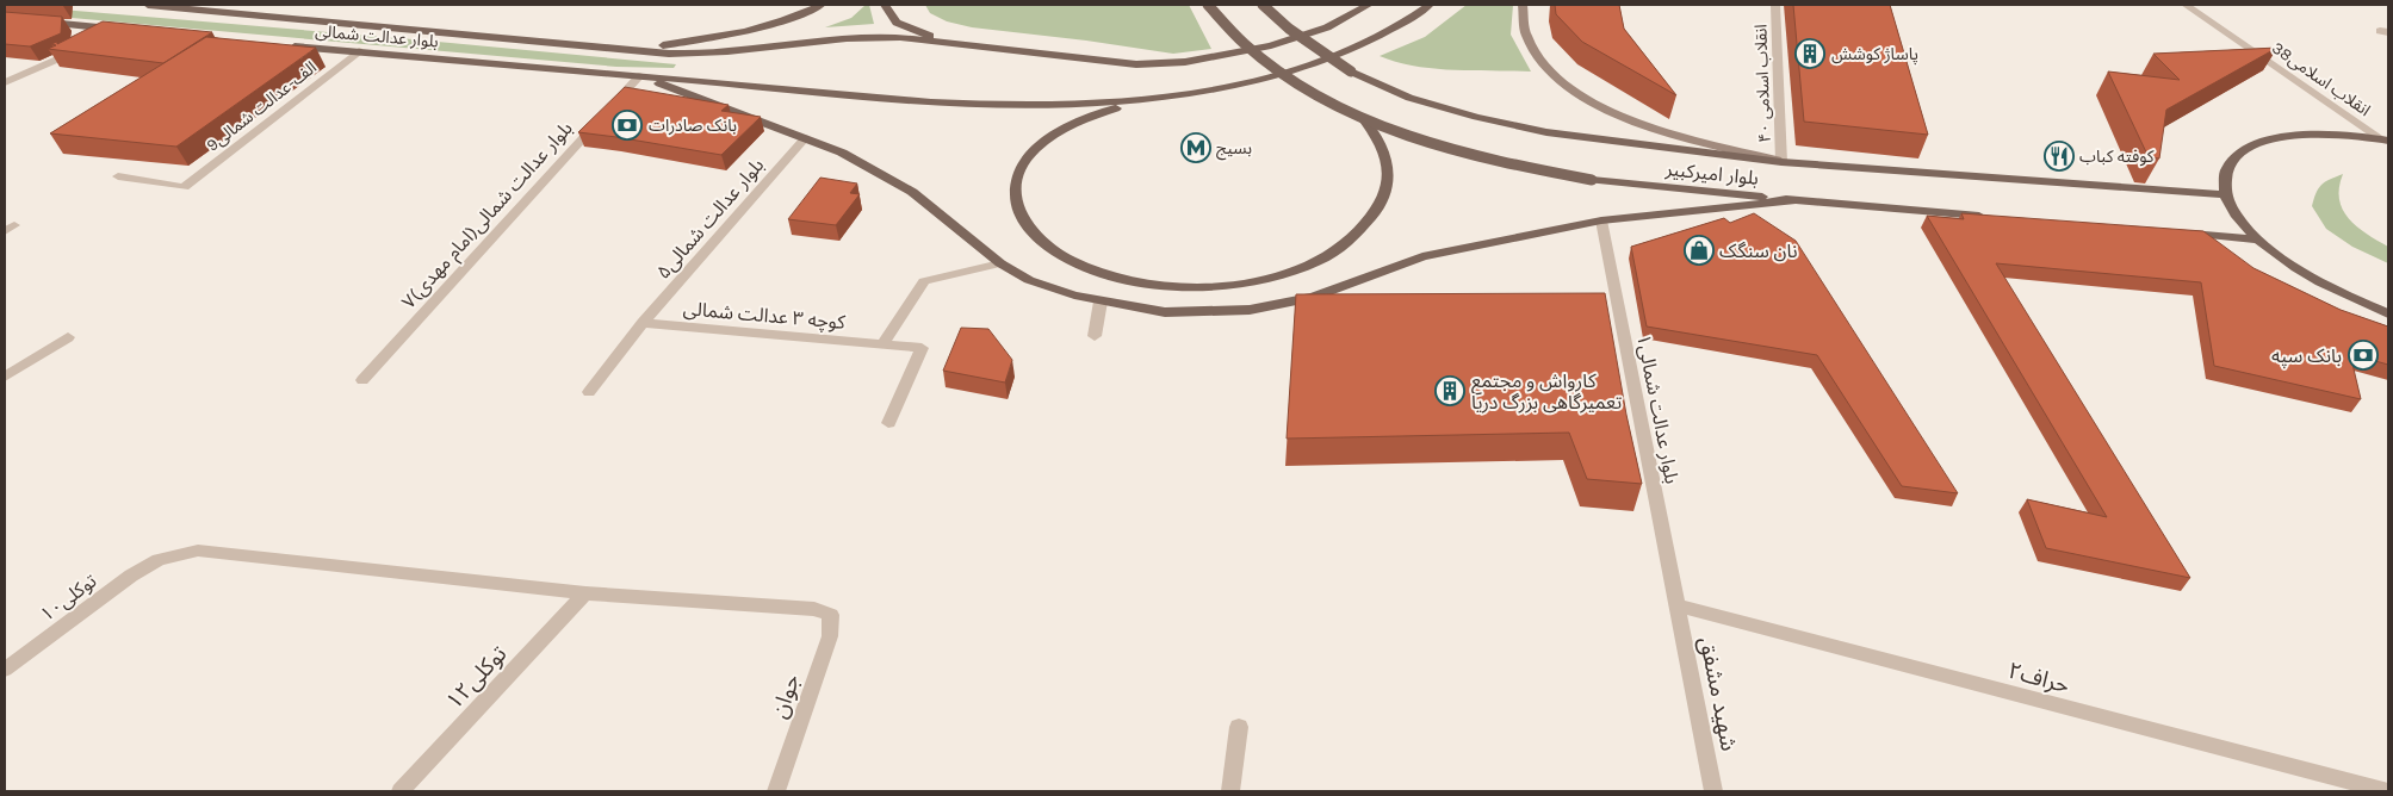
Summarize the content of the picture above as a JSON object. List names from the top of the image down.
{
  "streets": {
    "main road": ["بلوار عدالت شمالی", "بلوار امیرکبیر"],
    "street": [
      "38انقلاب اسلامی",
      "انقلاب اسلامی ۴۰",
      "9الف-عدالت شمالی",
      "۷بلوار عدالت شمالی(امام مهدی)",
      "بلوار عدالت شمالی۵",
      "کوچه ۳ عدالت شمالی",
      "بلوار عدالت شمالی۱",
      "۱۰توکلی",
      "توکلی۱۲",
      "حراف۲",
      "شهید مشفق",
      "جوان"
    ]
  },
  "crossings": [
    ["بلوار عدالت شمالی", "9الف-عدالت شمالی"],
    ["بلوار عدالت شمالی", "۷بلوار عدالت شمالی(امام مهدی)"],
    ["انقلاب اسلامی ۴۰", "بلوار امیرکبیر"],
    ["بلوار عدالت شمالی۵", "کوچه ۳ عدالت شمالی"],
    ["بلوار عدالت شمالی۱", "حراف۲"],
    ["بلوار عدالت شمالی۱", "شهید مشفق"],
    ["۱۰توکلی", "توکلی۱۲"],
    ["۱۰توکلی", "جوان"],
    ["حراف۲", "شهید مشفق"]
  ],
  "places": {
    "building": ["پاساژ کوشش", "کارواش و مجتمع تعمیرگاهی بزرگ دریا"],
    "bank": ["بانک صادرات", "بانک سپه"],
    "metro station": ["بسیج"],
    "restaurant": ["کوفته کباب"],
    "shop": ["نان سنگک"]
  }
}
